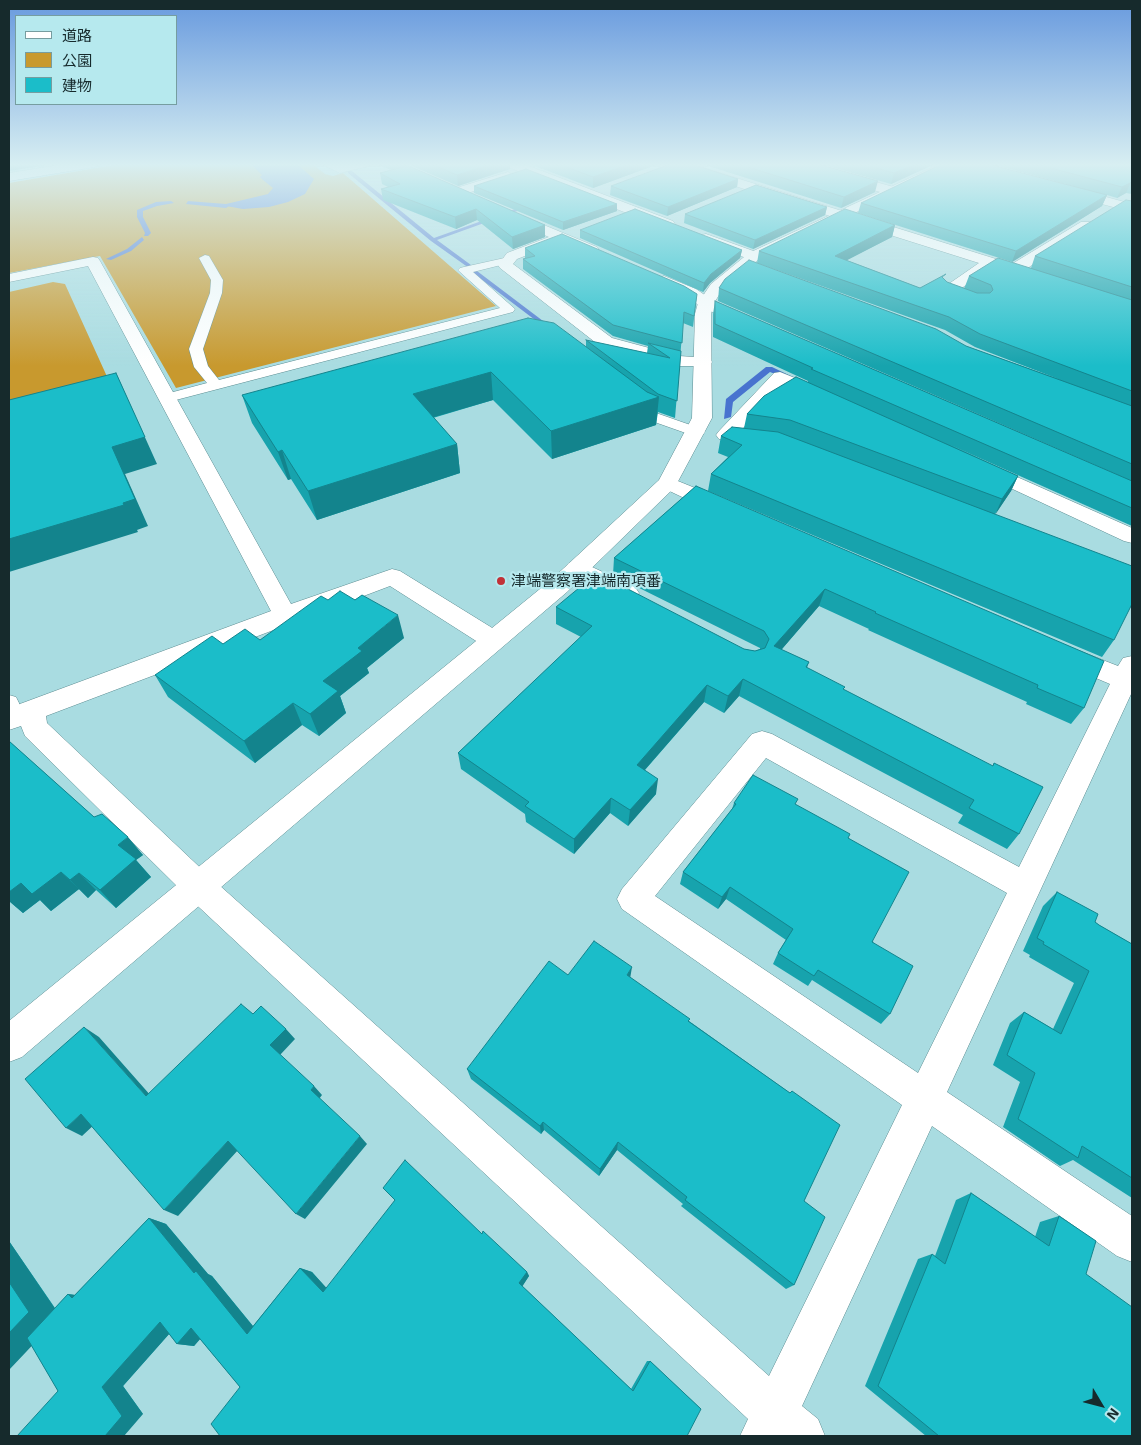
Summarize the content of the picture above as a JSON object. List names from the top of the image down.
{
  "places": ["津端警察署津端南項番"],
  "legend": ["道路", "公園", "建物"],
  "north": "bottom right"
}
